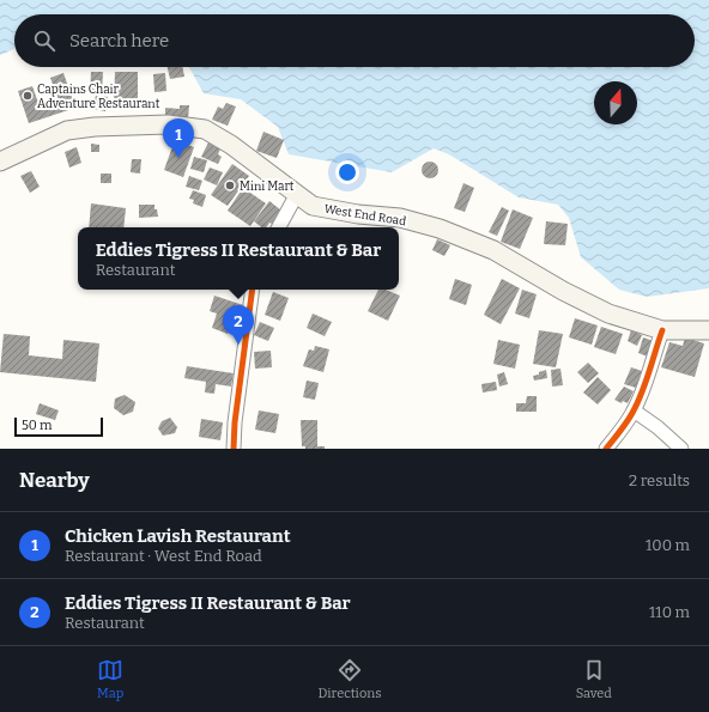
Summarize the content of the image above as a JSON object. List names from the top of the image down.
{
  "streets": {
    "main road": ["West End Road"]
  },
  "places": ["Captains Chair Adventure Restaurant", "Mini Mart"],
  "scale_bar": "50 m",
  "north": "top",
  "page": {
    "search": "Search here",
    "pins": ["1", "2"],
    "popup": ["Eddies Tigress II Restaurant & Bar", "Restaurant"],
    "scale": "50 m",
    "heading": ["Nearby", "2 results"],
    "list": [
      {
        "mark": "1",
        "name": "Chicken Lavish Restaurant",
        "note": "Restaurant · West End Road",
        "value": "100 m"
      },
      {
        "mark": "2",
        "name": "Eddies Tigress II Restaurant & Bar",
        "note": "Restaurant",
        "value": "110 m"
      }
    ],
    "nav": ["Map", "Directions", "Saved"]
  }
}
